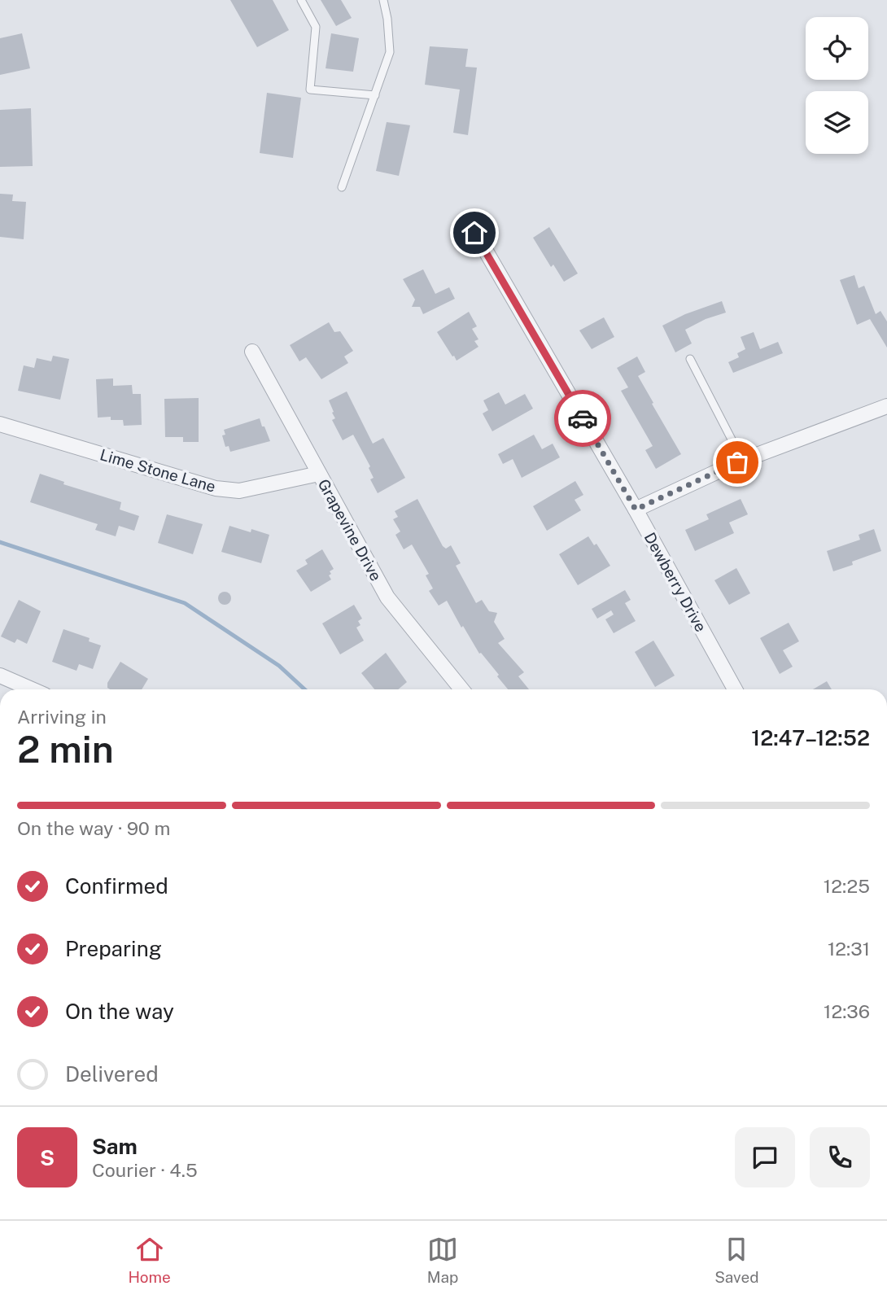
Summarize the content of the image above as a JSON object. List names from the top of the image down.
{
  "streets": {
    "street": ["Lime Stone Lane", "Grapevine Drive", "Dewberry Drive"]
  },
  "crossings": [
    ["Lime Stone Lane", "Grapevine Drive"]
  ],
  "page": {
    "heading": ["2 min", "Arriving in", "12:47–12:52"],
    "panel": ["Sam", "Courier · 4.5"],
    "bar": "On the way · 90 m",
    "list": [
      ["Confirmed", "12:25"],
      ["Preparing", "12:31"],
      ["On the way", "12:36"],
      "Delivered"
    ],
    "round": "S",
    "tabs": ["Home", "Map", "Saved"]
  }
}
